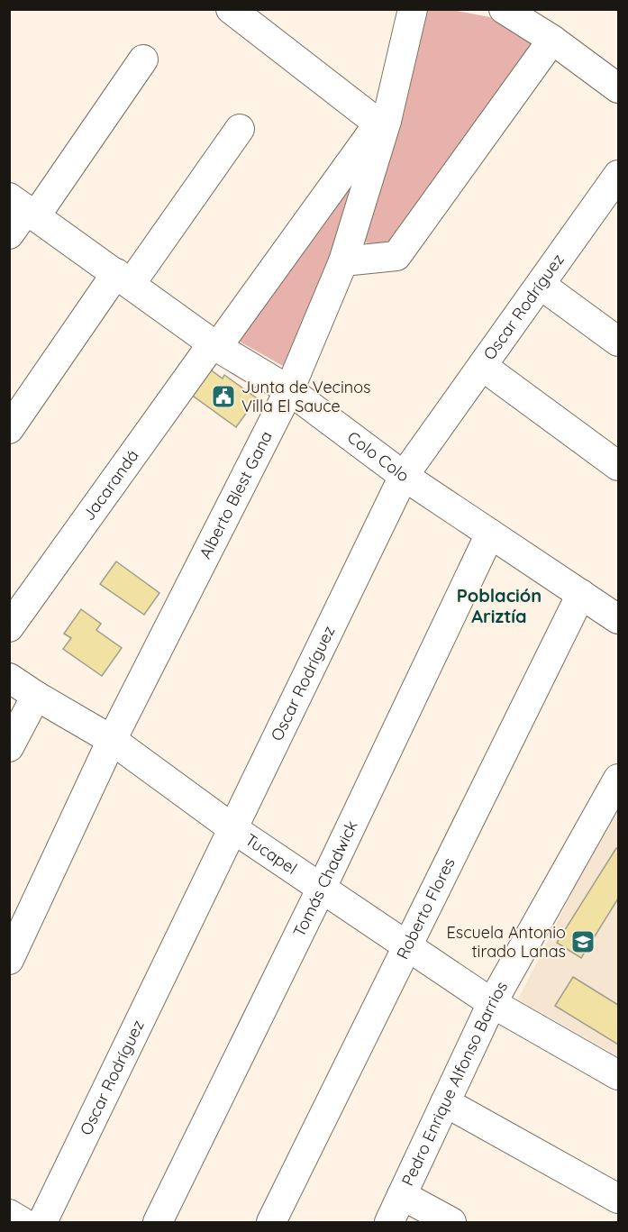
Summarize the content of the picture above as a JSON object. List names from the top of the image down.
{
  "streets": {
    "street": [
      "Oscar Rodríguez",
      "Colo Colo",
      "Jacarandá",
      "Alberto Blest Gana",
      "Tucapel",
      "Tomás Chadwick",
      "Roberto Flores",
      "Pedro Enrique Alfonso Barrios"
    ]
  },
  "crossings": [
    ["Oscar Rodríguez", "Colo Colo"],
    ["Oscar Rodríguez", "Tucapel"],
    ["Colo Colo", "Jacarandá"],
    ["Colo Colo", "Alberto Blest Gana"],
    ["Colo Colo", "Tomás Chadwick"],
    ["Colo Colo", "Roberto Flores"],
    ["Jacarandá", "Alberto Blest Gana"],
    ["Alberto Blest Gana", "Tucapel"],
    ["Tucapel", "Tomás Chadwick"],
    ["Tucapel", "Roberto Flores"],
    ["Tucapel", "Pedro Enrique Alfonso Barrios"]
  ],
  "districts": ["Población Ariztía"],
  "places": {
    "public building": ["Junta de Vecinos Villa El Sauce"],
    "school or university": ["Escuela Antonio tirado Lanas"]
  }
}
